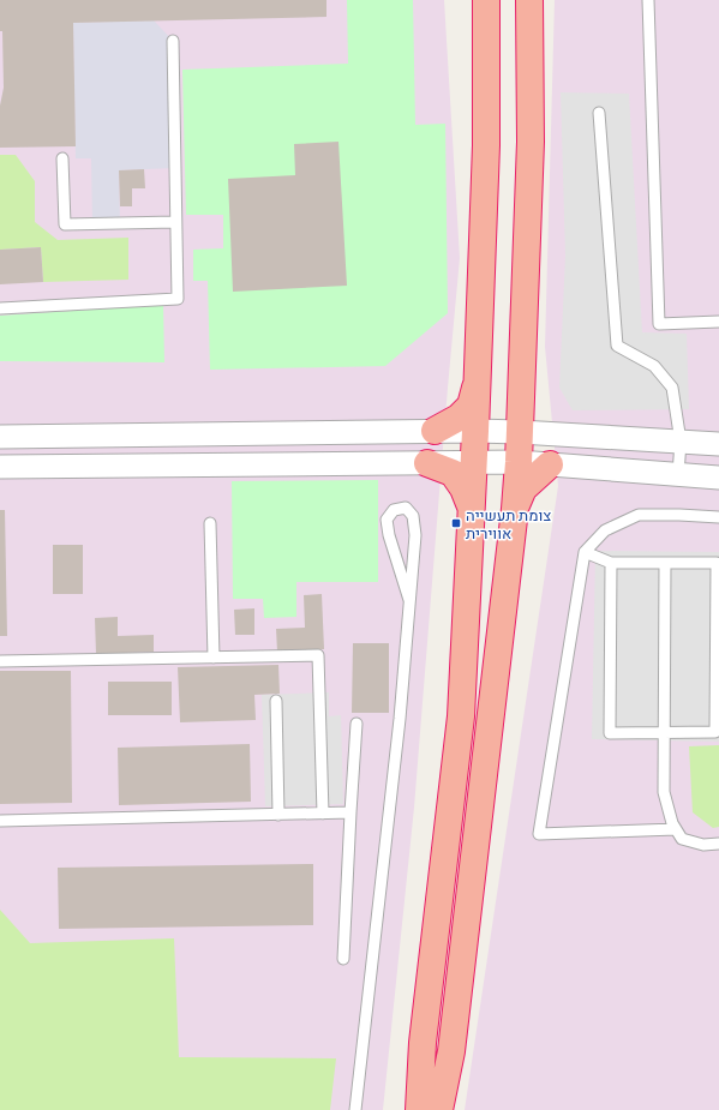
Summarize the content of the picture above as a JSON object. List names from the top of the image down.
{
  "places": {
    "transit": ["צומת תעשייה אווירית"]
  }
}
